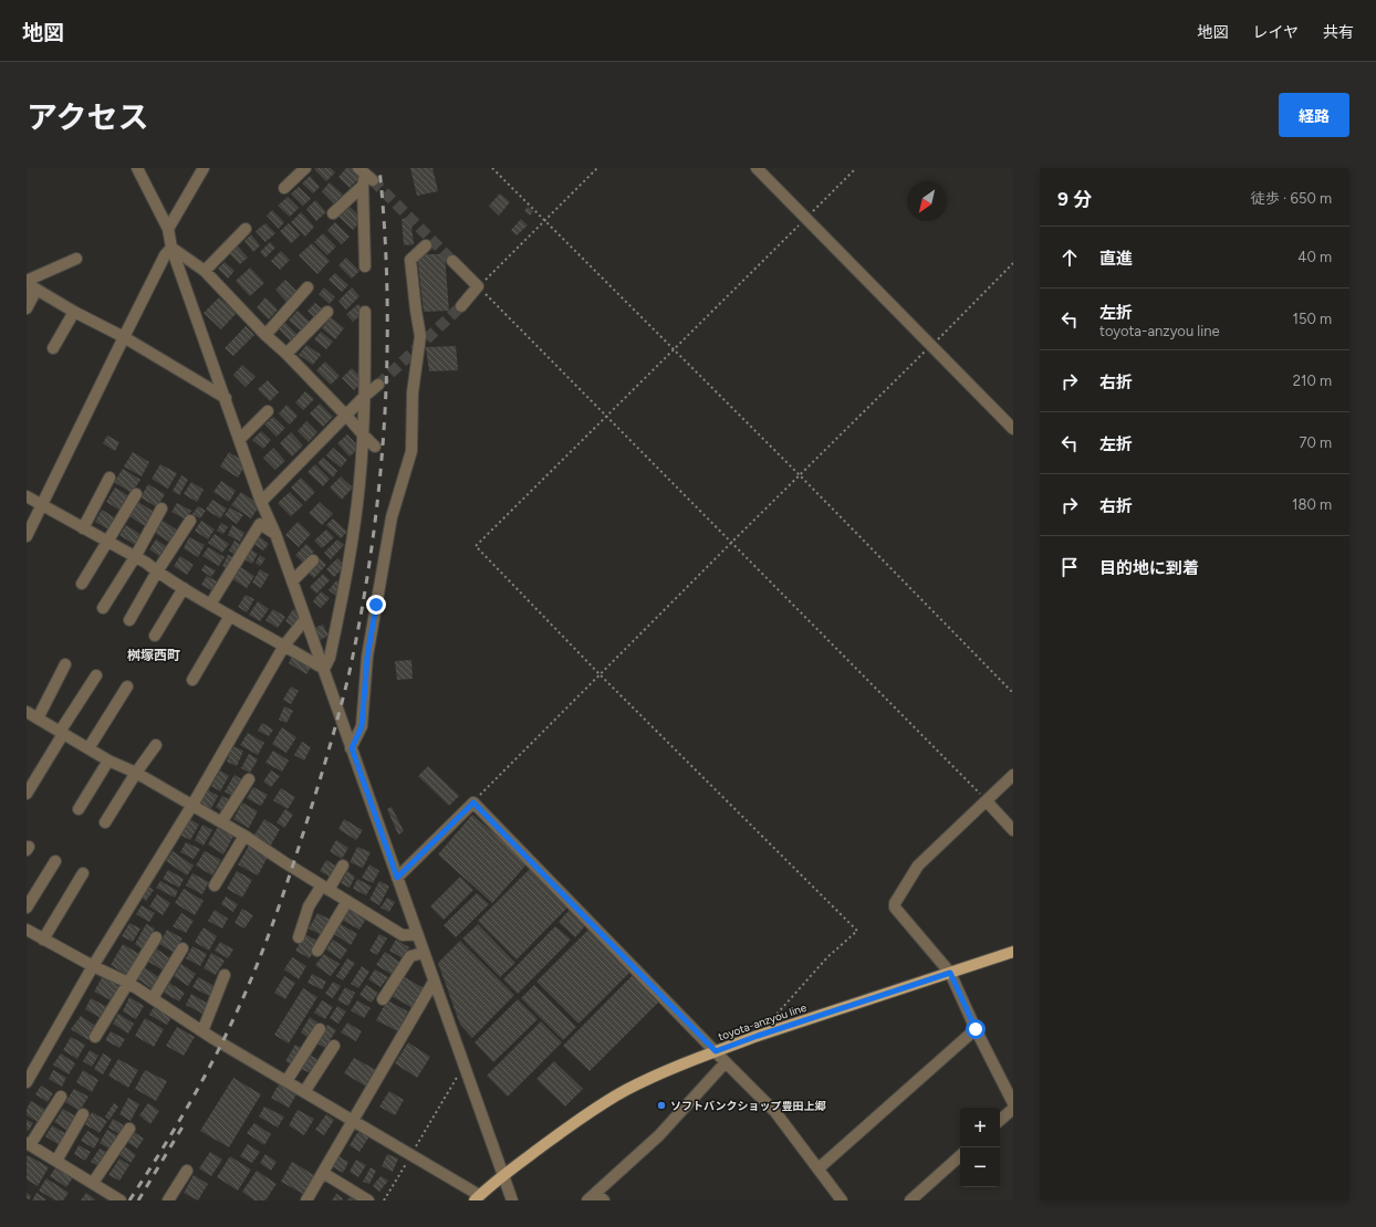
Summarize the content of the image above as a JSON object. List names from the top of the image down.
{
  "streets": {
    "main road": ["toyota-anzyou line"]
  },
  "districts": ["桝塚西町"],
  "places": ["ソフトバンクショップ豊田上郷"],
  "north": "bottom left",
  "page": {
    "header": "地図",
    "nav": ["地図", "レイヤ", "共有"],
    "title": "アクセス",
    "buttons": "経路",
    "heading": ["9 分", "徒歩 · 650 m"],
    "list": [
      ["直進", "40 m"],
      ["左折", "toyota-anzyou line", "150 m"],
      ["右折", "210 m"],
      ["左折", "70 m"],
      ["右折", "180 m"],
      "目的地に到着"
    ],
    "map_buttons": ["+", "−"]
  }
}
